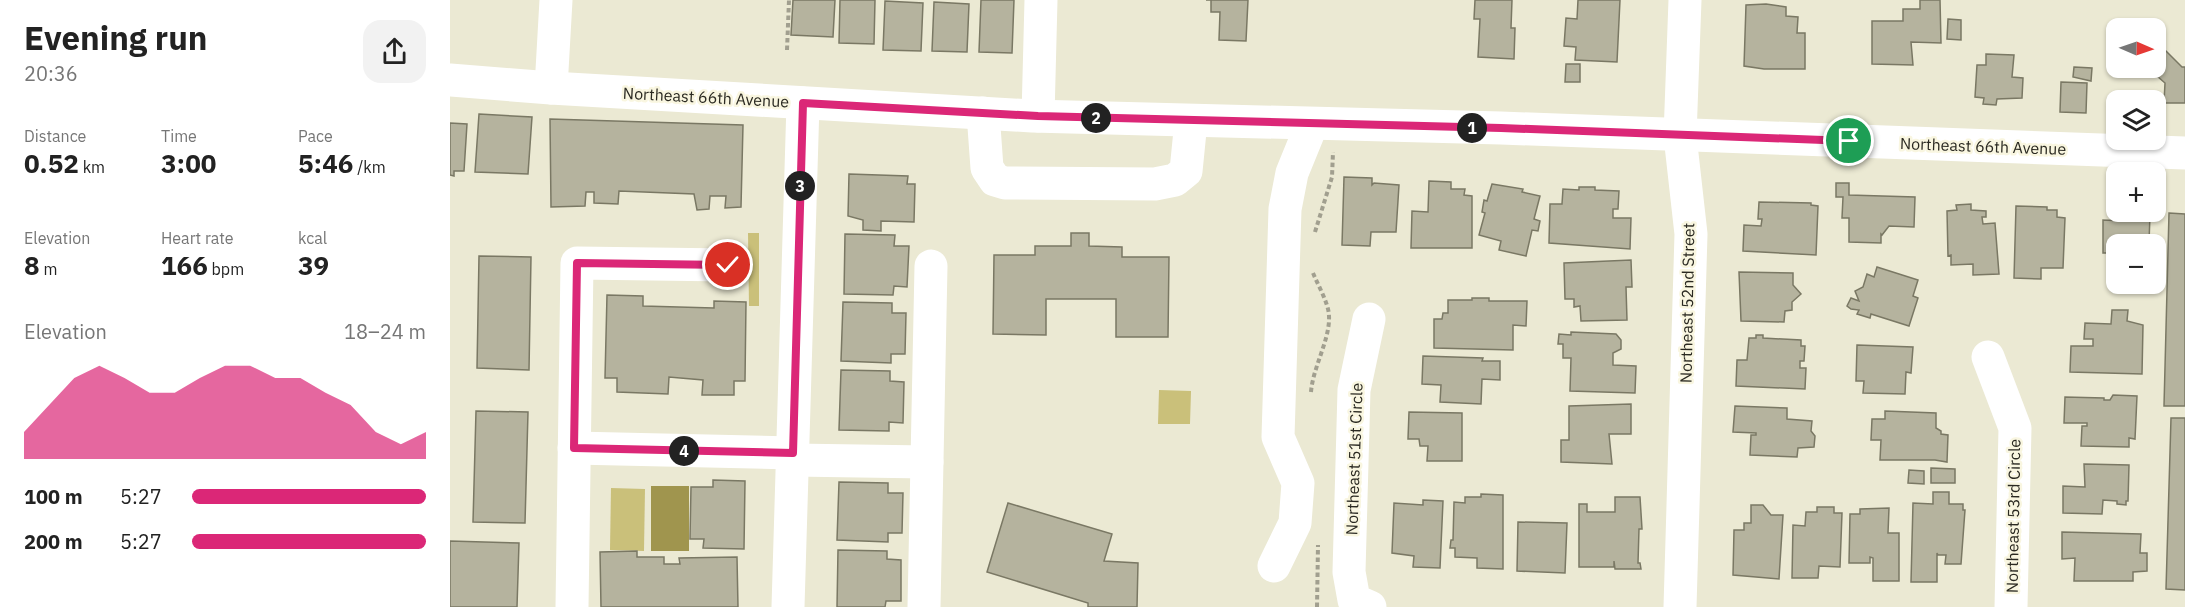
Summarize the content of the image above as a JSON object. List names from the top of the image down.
{
  "streets": {
    "street": [
      "Northeast 66th Avenue",
      "Northeast 52nd Street",
      "Northeast 51st Circle",
      "Northeast 53rd Circle"
    ]
  },
  "crossings": [
    ["Northeast 66th Avenue", "Northeast 52nd Street"]
  ],
  "north": "right",
  "page": {
    "heading": ["Evening run", "20:36"],
    "map_buttons": ["+", "−"],
    "stats": [
      ["Distance", "0.52 km"],
      ["Time", "3:00"],
      ["Pace", "5:46 /km"],
      ["Elevation", "8 m"],
      ["Heart rate", "166 bpm"],
      ["kcal", "39"]
    ],
    "pins": [
      "2",
      "1",
      "3",
      "4"
    ],
    "chart": ["Elevation", "18–24 m"],
    "list": [
      {
        "name": "100 m",
        "note": "5:27"
      },
      {
        "name": "200 m",
        "note": "5:27"
      }
    ]
  }
}
